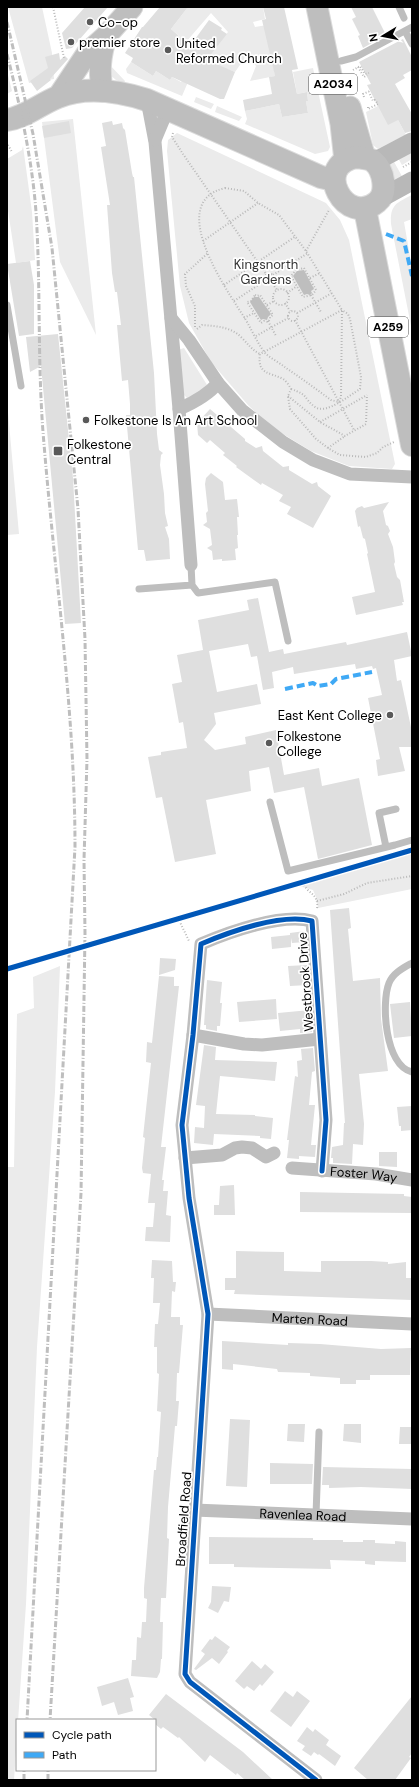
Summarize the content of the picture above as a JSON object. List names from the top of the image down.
{
  "streets": {
    "highway": ["A259"],
    "main road": ["A2034"],
    "street": [
      "Westbrook Drive",
      "Foster Way",
      "Marten Road",
      "Ravenlea Road",
      "Broadfield Road"
    ]
  },
  "crossings": [
    ["A2034", "A259"],
    ["Westbrook Drive", "Foster Way"],
    ["Marten Road", "Broadfield Road"],
    ["Ravenlea Road", "Broadfield Road"]
  ],
  "parks": ["Kingsnorth Gardens"],
  "places": {
    "other": [
      "Co-op",
      "premier store",
      "United Reformed Church",
      "Folkestone Is An Art School",
      "East Kent College",
      "Folkestone College"
    ],
    "transit": ["Folkestone Central"]
  },
  "legend": ["Cycle path", "Path"],
  "north": "left"
}
